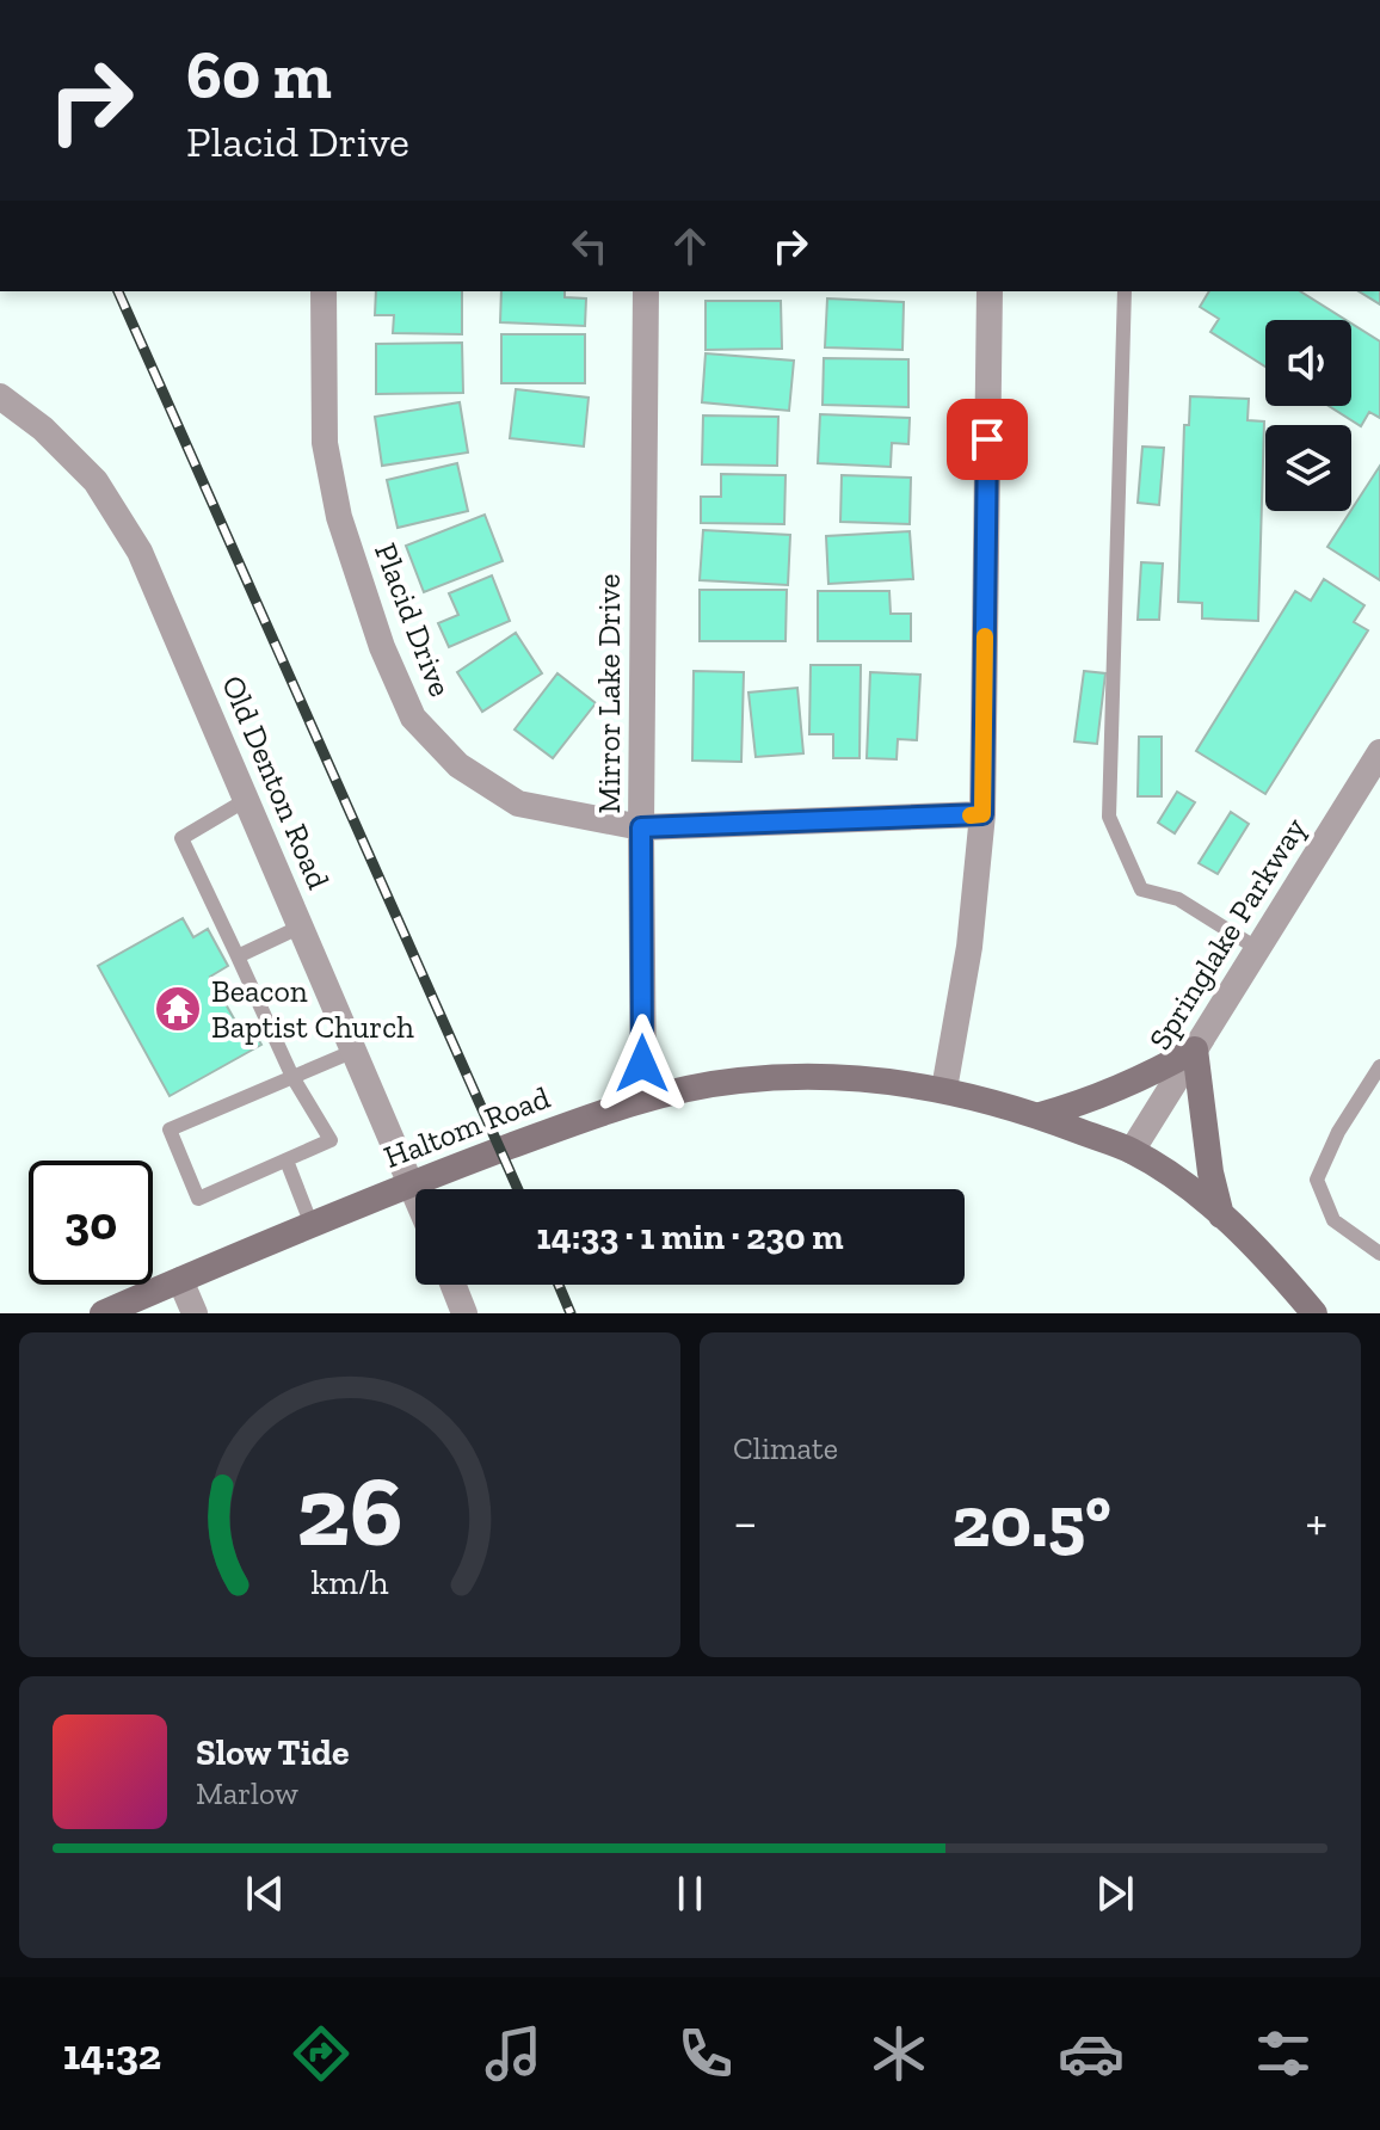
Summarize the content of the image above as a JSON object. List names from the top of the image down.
{
  "streets": {
    "main road": ["Haltom Road"],
    "street": [
      "Placid Drive",
      "Mirror Lake Drive",
      "Old Denton Road",
      "Springlake Parkway"
    ]
  },
  "crossings": [
    ["Placid Drive", "Mirror Lake Drive"],
    ["Mirror Lake Drive", "Haltom Road"],
    ["Old Denton Road", "Haltom Road"],
    ["Springlake Parkway", "Haltom Road"]
  ],
  "places": {
    "temple": ["Beacon Baptist Church"]
  },
  "page": {
    "turn": ["60 m", "Placid Drive"],
    "limit": "30",
    "trip": "14:33 · 1 min · 230 m",
    "tile": "Climate",
    "heat": ["−", "20.5°", "+"],
    "song": ["Slow Tide", "Marlow"],
    "tabs": "14:32",
    "gauge": ["26", "km/h"]
  }
}
